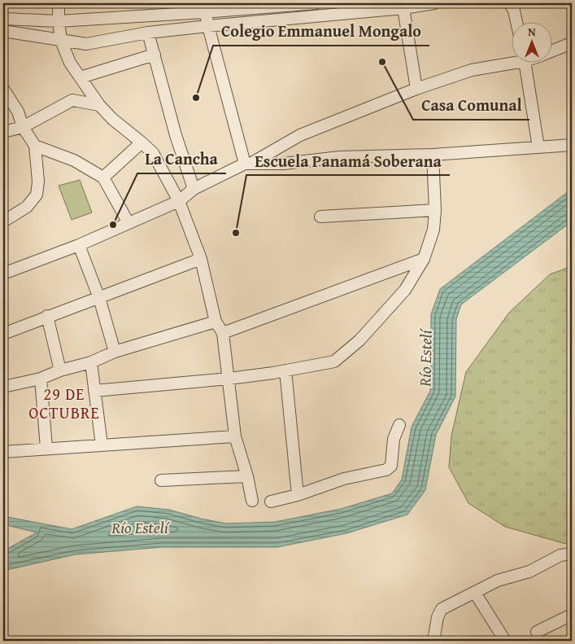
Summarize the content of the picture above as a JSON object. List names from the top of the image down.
{
  "districts": ["29 DE OCTUBRE"],
  "water": ["Río Estelí"],
  "places": [
    "Casa Comunal",
    "Colegio Emmanuel Mongalo",
    "La Cancha",
    "Escuela Panamá Soberana"
  ],
  "north": "top"
}
